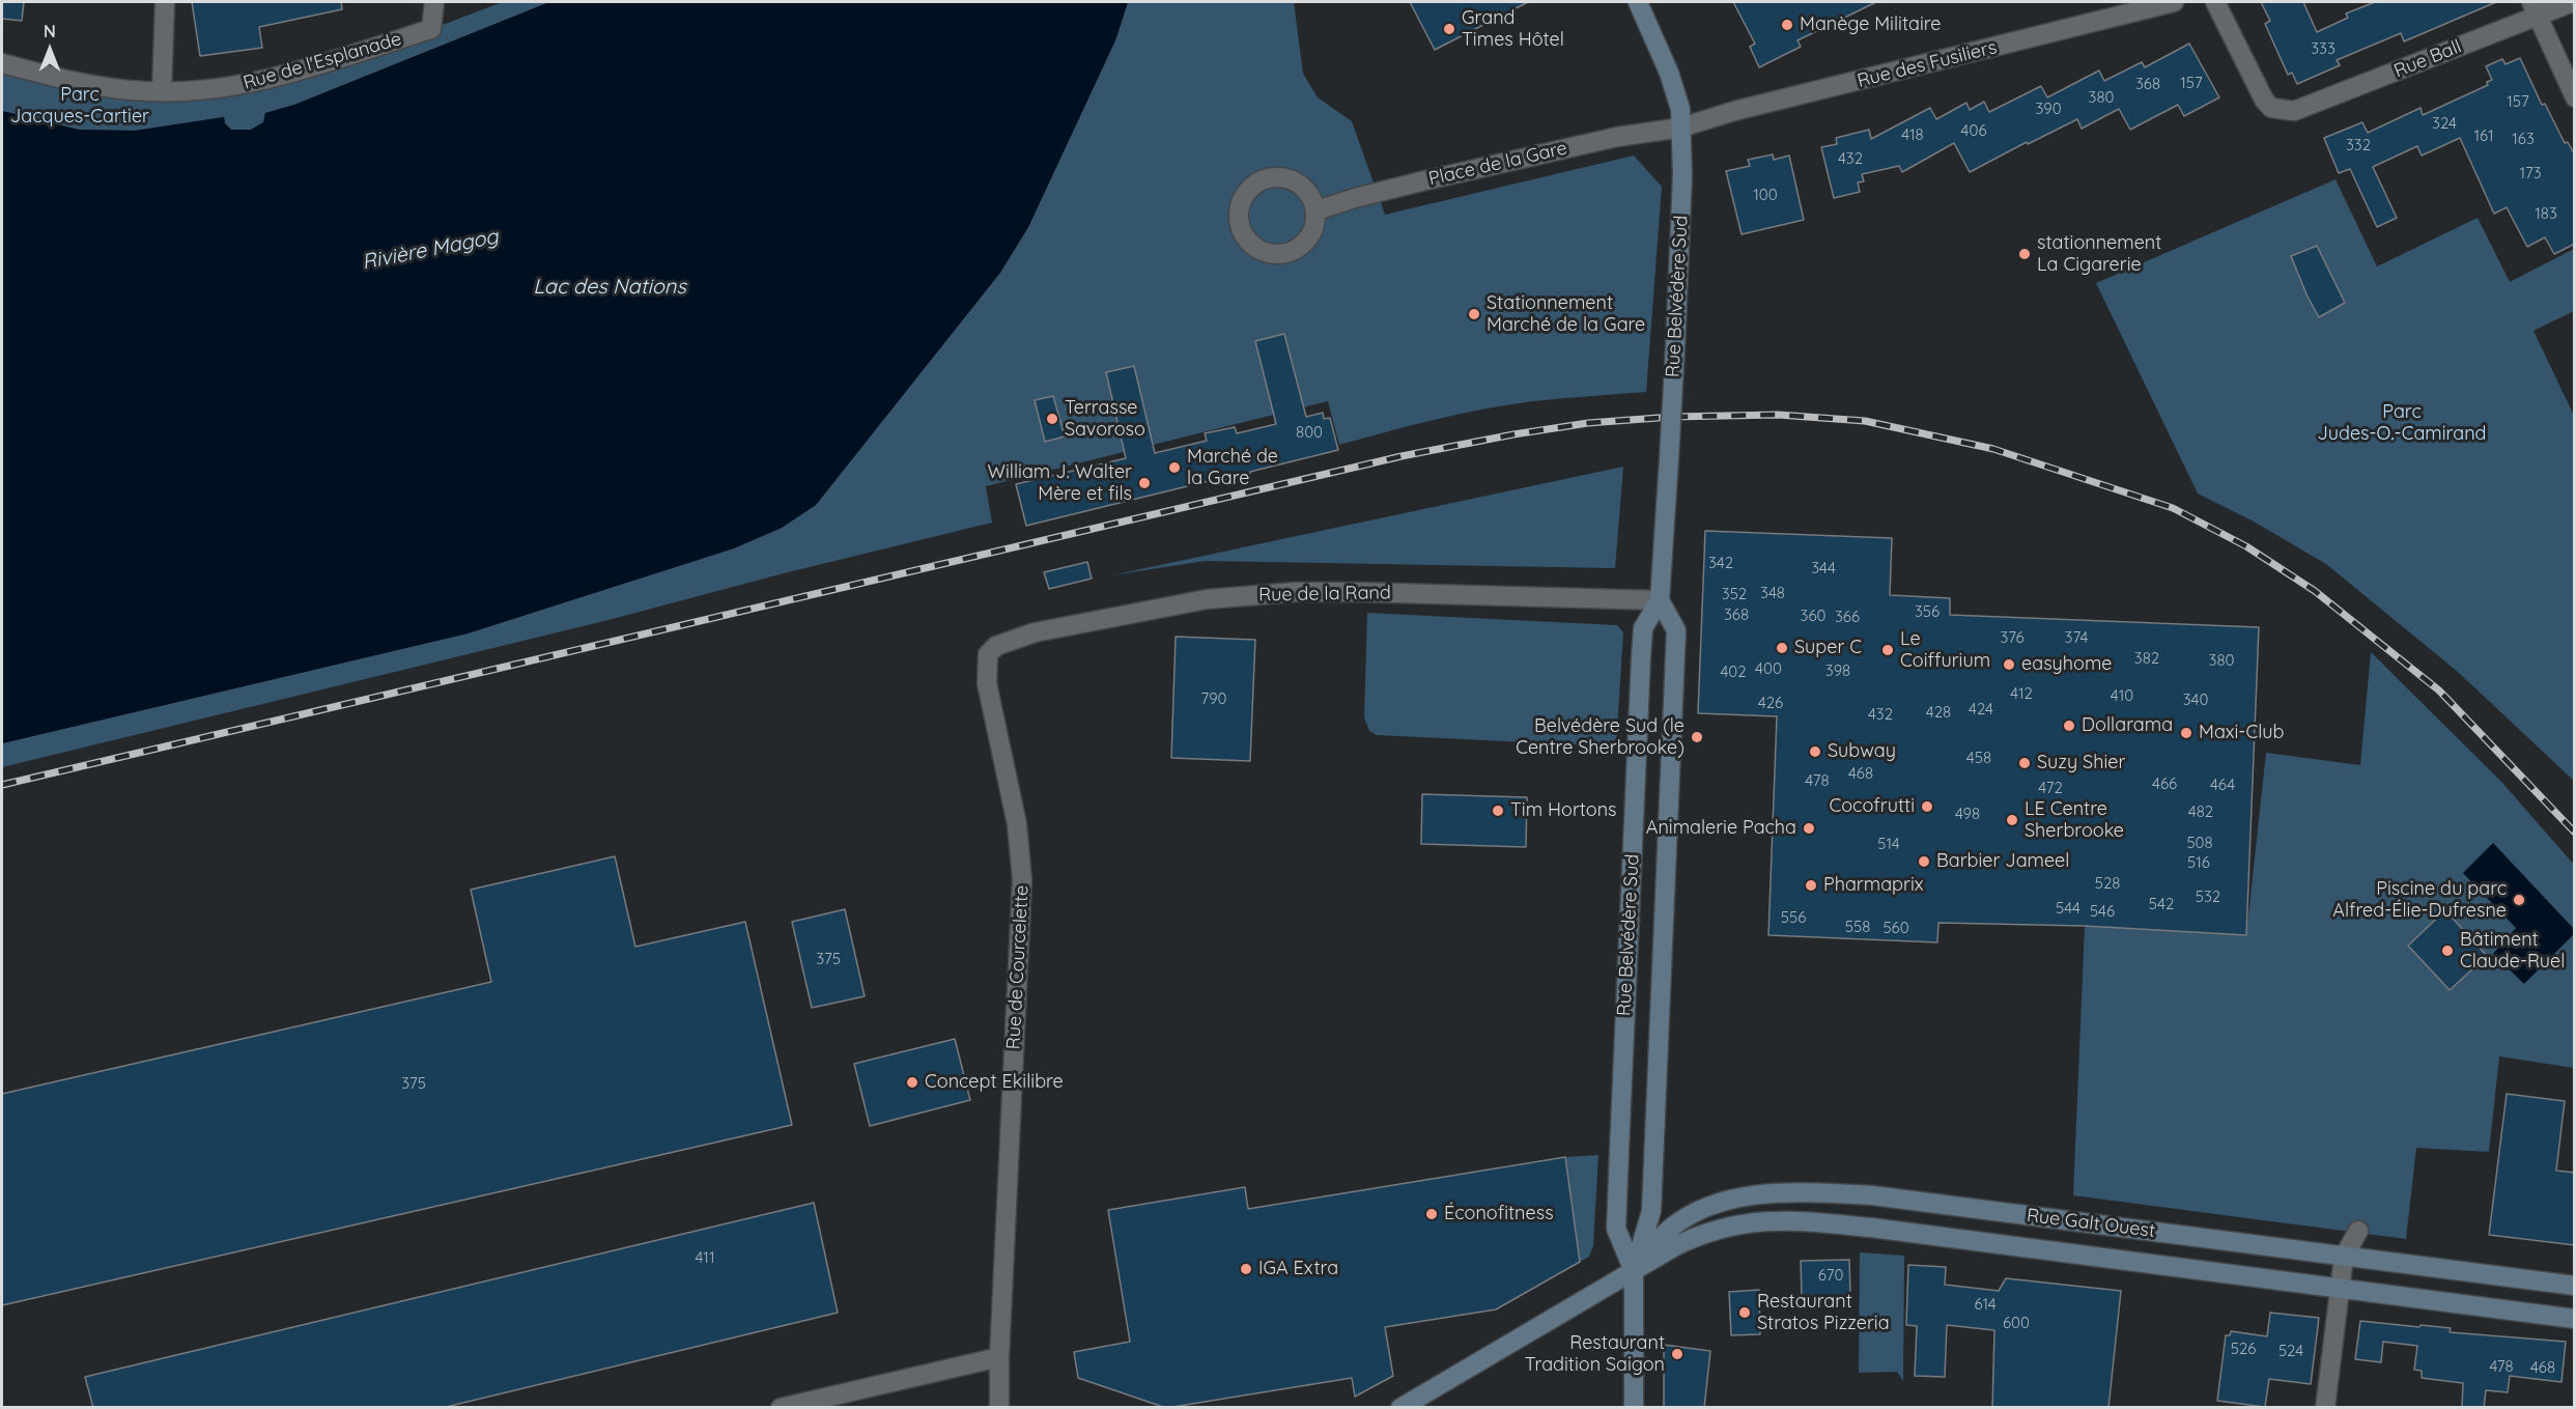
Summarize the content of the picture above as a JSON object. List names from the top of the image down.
{
  "streets": {
    "main road": ["Rue Belvédère Sud", "Rue Galt Ouest"],
    "street": [
      "Rue Ball",
      "Rue de l'Esplanade",
      "Rue des Fusiliers",
      "Place de la Gare",
      "Rue de la Rand",
      "Rue de Courcelette"
    ]
  },
  "crossings": [
    ["Rue des Fusiliers", "Place de la Gare"],
    ["Rue des Fusiliers", "Rue Belvédère Sud"],
    ["Place de la Gare", "Rue Belvédère Sud"],
    ["Rue Belvédère Sud", "Rue de la Rand"],
    ["Rue Belvédère Sud", "Rue Galt Ouest"],
    ["Rue de la Rand", "Rue de Courcelette"]
  ],
  "water": ["Rivière Magog", "Lac des Nations"],
  "parks": ["Parc Jacques-Cartier", "Parc Judes-O.-Camirand"],
  "places": [
    "Manège Militaire",
    "Grand Times Hôtel",
    "stationnement La Cigarerie",
    "Stationnement Marché de la Gare",
    "Terrasse Savoroso",
    "Marché de la Gare",
    "William J. Walter Mère et fils",
    "Super C",
    "Le Coiffurium",
    "easyhome",
    "Dollarama",
    "Maxi-Club",
    "Belvédère Sud (le Centre Sherbrooke)",
    "Subway",
    "Suzy Shier",
    "Cocofrutti",
    "Tim Hortons",
    "LE Centre Sherbrooke",
    "Animalerie Pacha",
    "Barbier Jameel",
    "Pharmaprix",
    "Piscine du parc Alfred-Élie-Dufresne",
    "Bâtiment Claude-Ruel",
    "Concept Ekilibre",
    "Éconofitness",
    "IGA Extra",
    "Restaurant Stratos Pizzeria",
    "Restaurant Tradition Saigon"
  ],
  "house_numbers": [
    "333",
    "157",
    "368",
    "380",
    "157",
    "390",
    "324",
    "406",
    "418",
    "161",
    "163",
    "332",
    "432",
    "173",
    "100",
    "183",
    "800",
    "342",
    "344",
    "348",
    "352",
    "356",
    "368",
    "360",
    "366",
    "376",
    "374",
    "382",
    "380",
    "400",
    "398",
    "402",
    "412",
    "410",
    "790",
    "340",
    "426",
    "424",
    "428",
    "432",
    "458",
    "468",
    "478",
    "466",
    "464",
    "472",
    "482",
    "498",
    "508",
    "514",
    "516",
    "528",
    "532",
    "542",
    "544",
    "546",
    "556",
    "558",
    "560",
    "375",
    "375",
    "411",
    "670",
    "614",
    "600",
    "526",
    "524",
    "478",
    "468"
  ],
  "north": "top"
}
